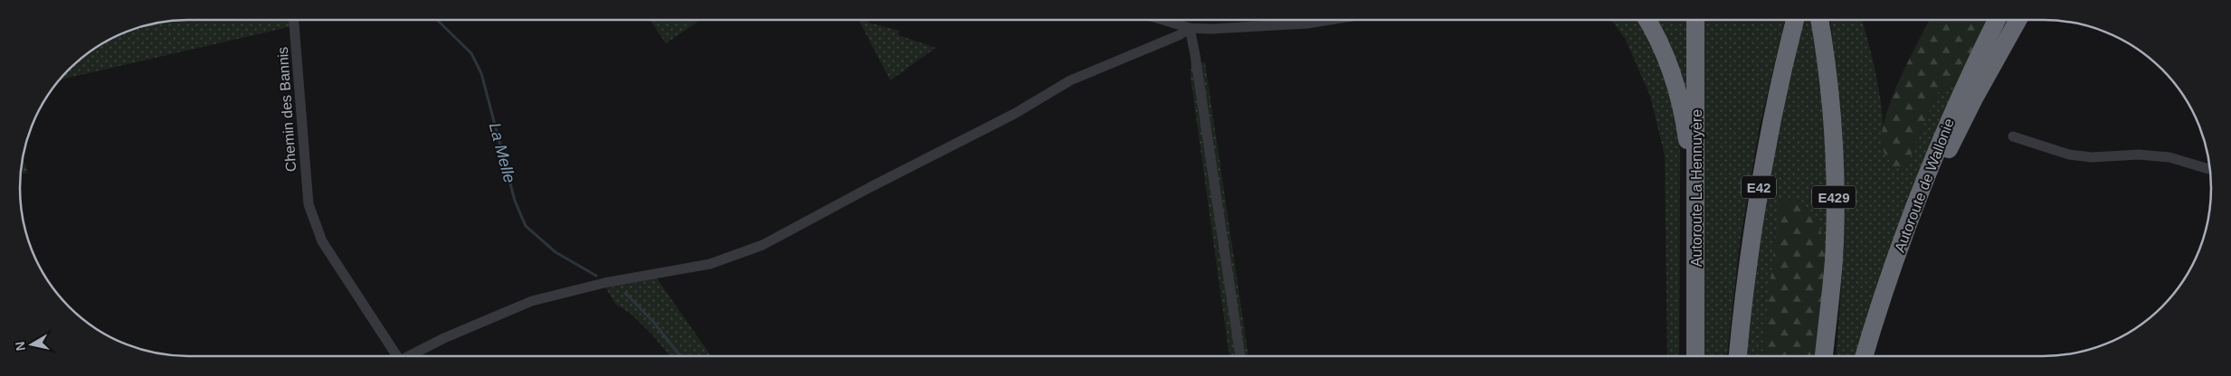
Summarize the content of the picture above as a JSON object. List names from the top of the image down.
{
  "streets": {
    "highway": [
      "Autoroute de Wallonie",
      "E42",
      "Autoroute La Hennuyère",
      "E429"
    ],
    "street": ["Chemin des Bannis"]
  },
  "water": ["La Melle"],
  "north": "left"
}
